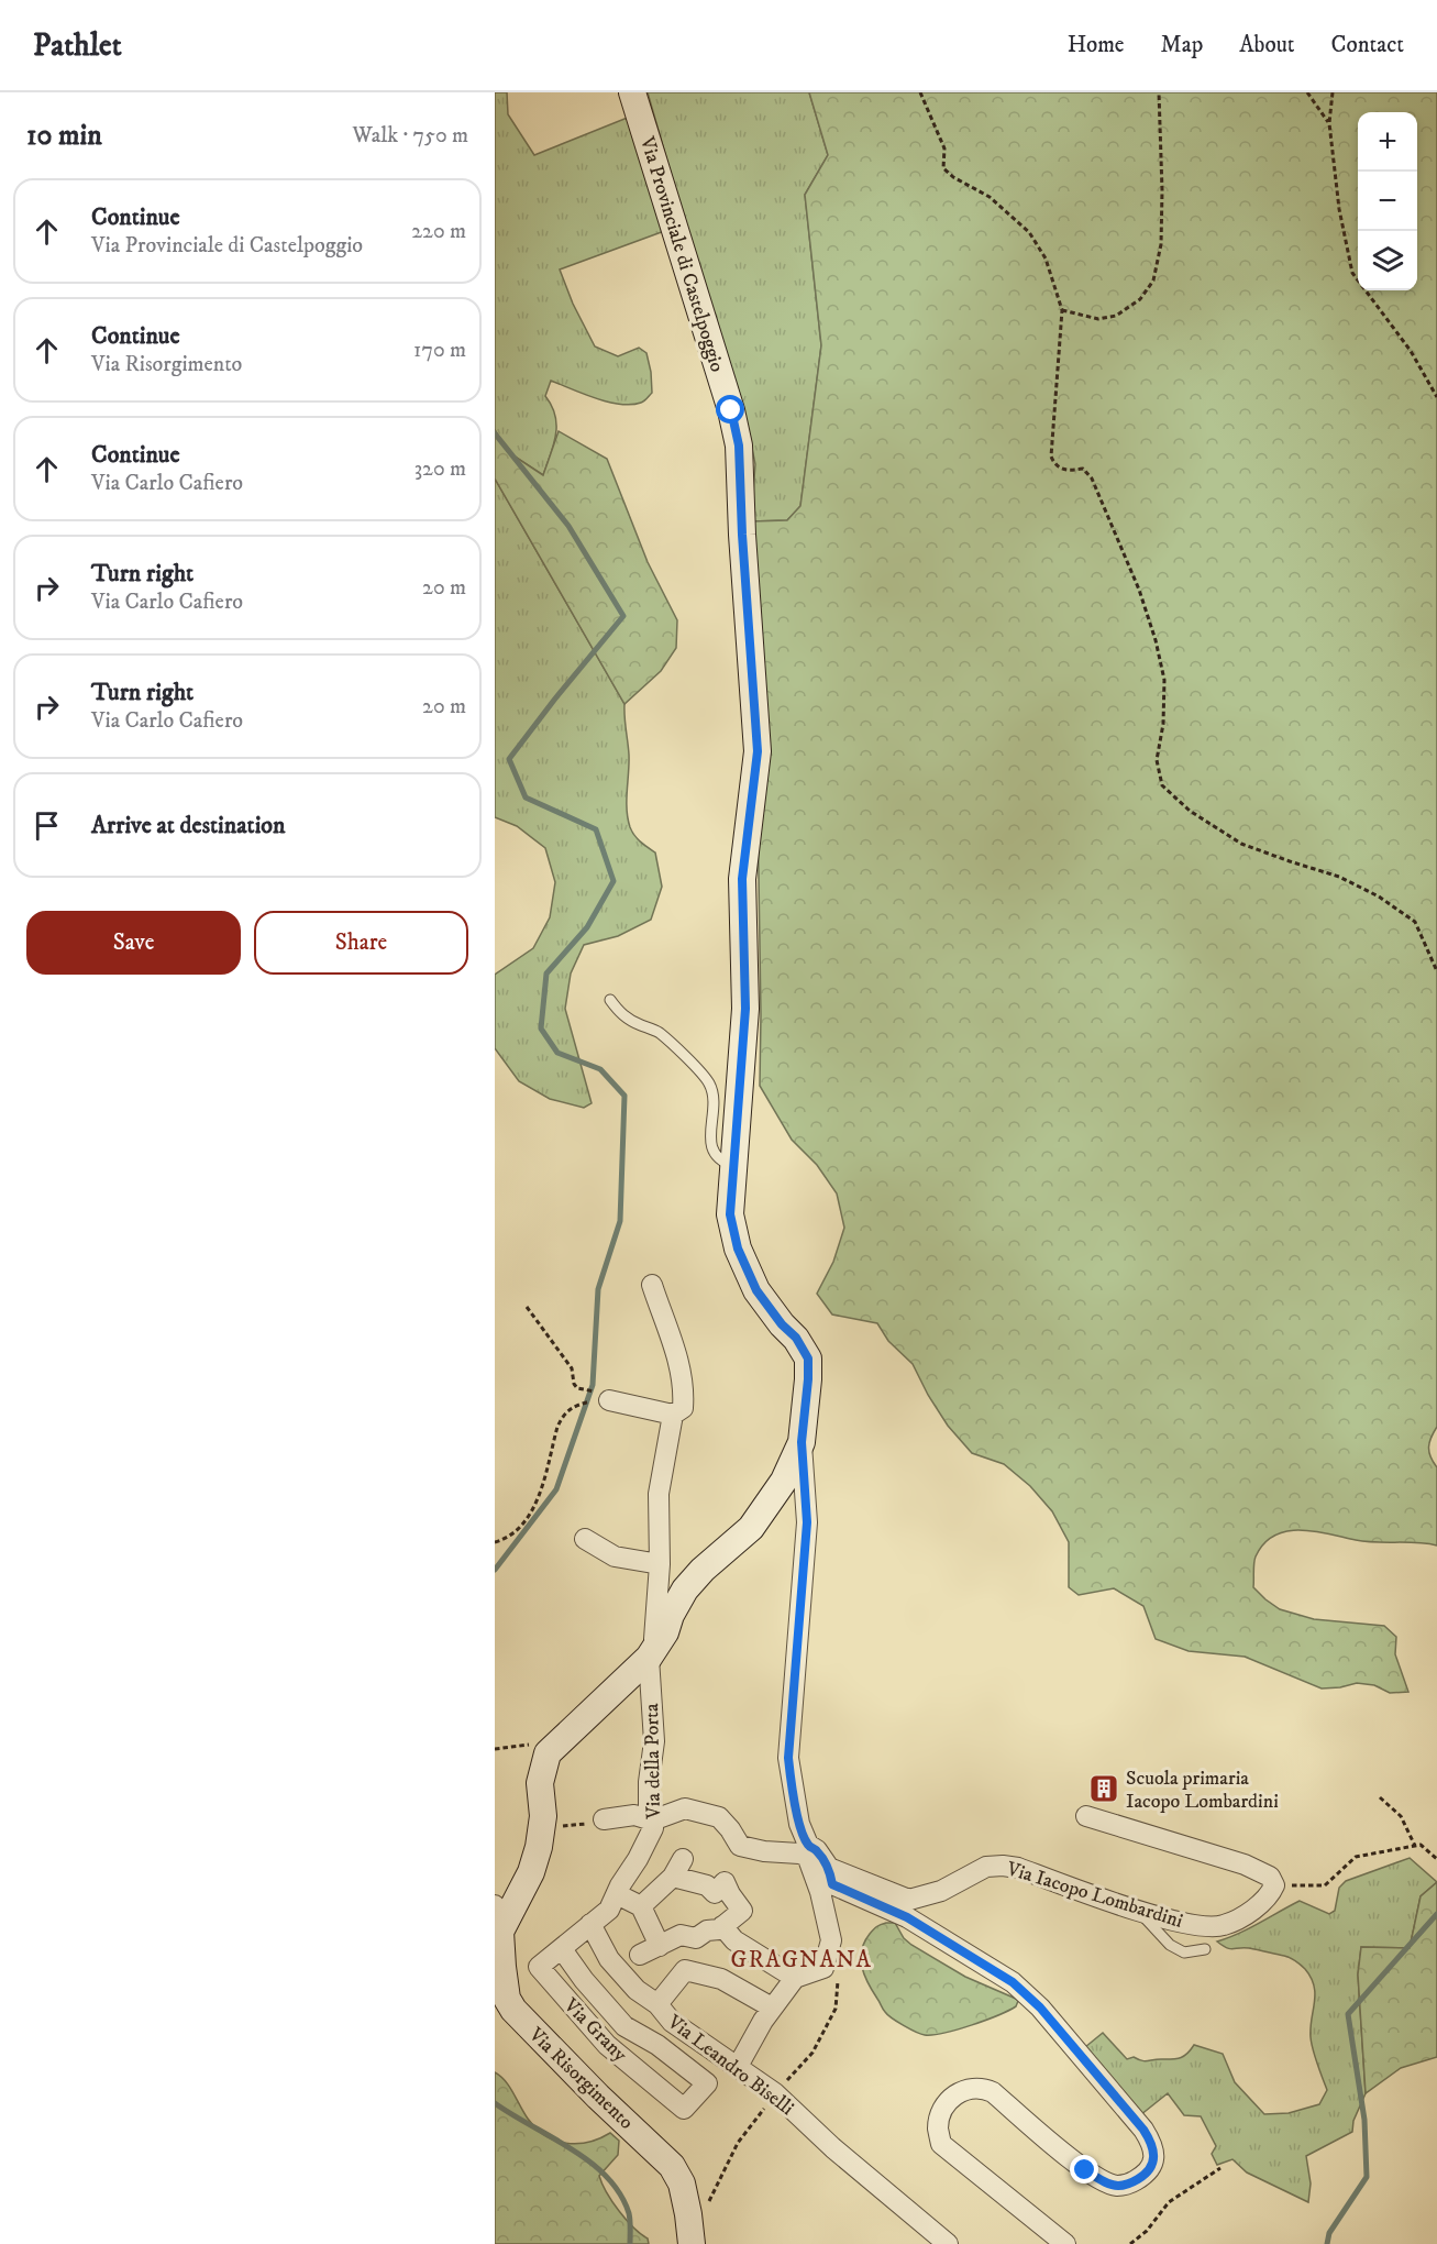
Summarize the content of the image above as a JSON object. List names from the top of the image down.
{
  "streets": {
    "main road": ["Via Provinciale di Castelpoggio", "Via Risorgimento"],
    "street": [
      "Via della Porta",
      "Via Iacopo Lombardini",
      "Via Grany",
      "Via Leandro Biselli"
    ]
  },
  "crossings": [
    ["Via della Porta", "Via Grany"],
    ["Via della Porta", "Via Leandro Biselli"],
    ["Via Grany", "Via Leandro Biselli"]
  ],
  "districts": ["GRAGNANA"],
  "places": {
    "building": ["Scuola primaria Iacopo Lombardini"]
  },
  "page": {
    "header": "Pathlet",
    "nav": [
      "Home",
      "Map",
      "About",
      "Contact"
    ],
    "heading": ["10 min", "Walk · 750 m"],
    "map_buttons": ["+", "−"],
    "list": [
      ["Continue", "Via Provinciale di Castelpoggio", "220 m"],
      ["Continue", "Via Risorgimento", "170 m"],
      ["Continue", "Via Carlo Cafiero", "320 m"],
      ["Turn right", "Via Carlo Cafiero", "20 m"],
      ["Turn right", "Via Carlo Cafiero", "20 m"],
      "Arrive at destination"
    ],
    "buttons": ["Save", "Share"]
  }
}
